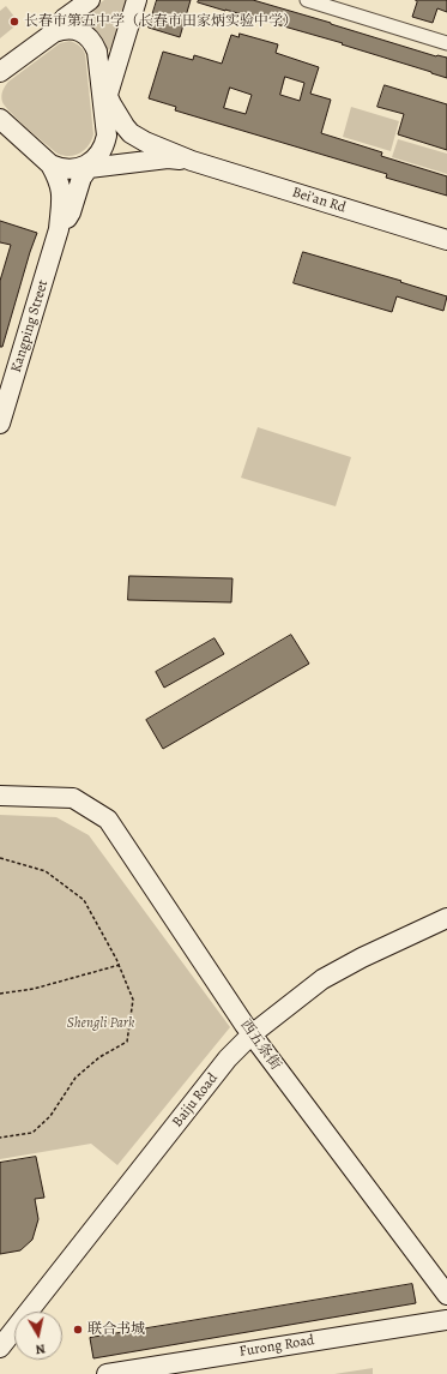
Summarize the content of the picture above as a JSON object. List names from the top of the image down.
{
  "streets": {
    "main road": [
      "Bei’an Rd",
      "Kangping Street",
      "西五条街",
      "Baiju Road",
      "Furong Road"
    ]
  },
  "crossings": [
    ["西五条街", "Baiju Road"]
  ],
  "parks": ["Shengli Park"],
  "places": ["长春市第五中学（长春市田家炳实验中学）", "联合书城"],
  "north": "bottom"
}
